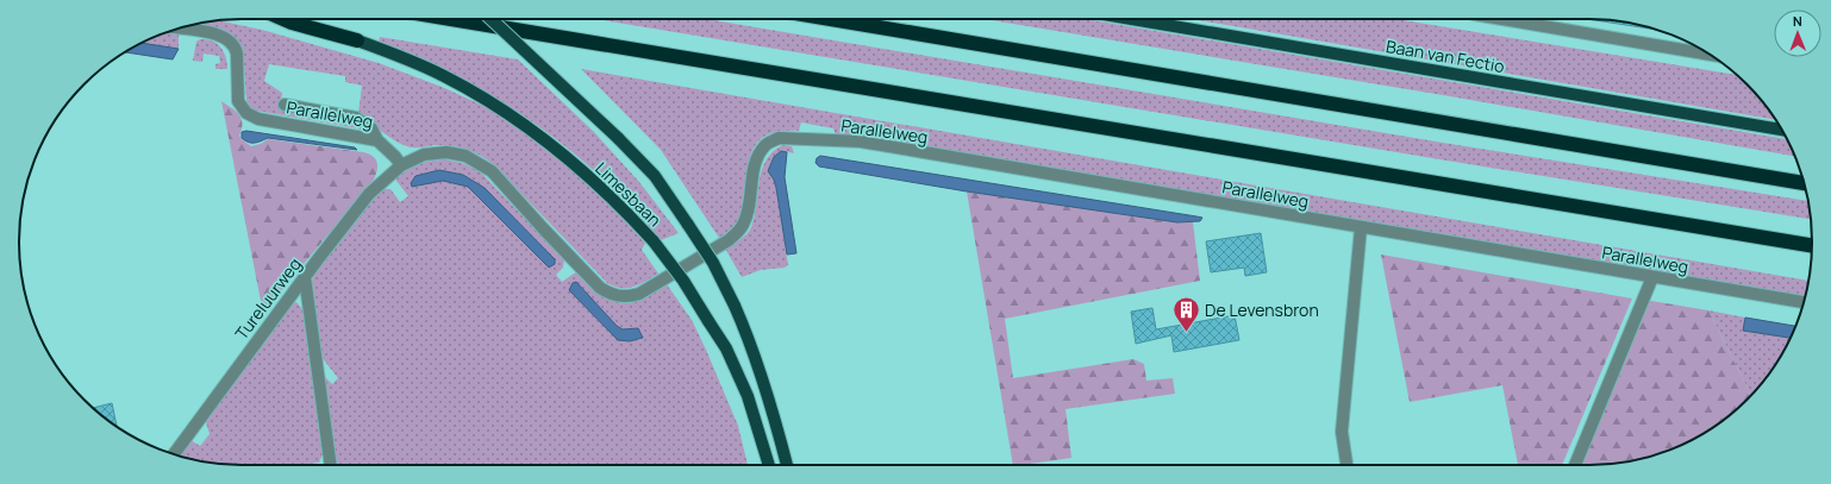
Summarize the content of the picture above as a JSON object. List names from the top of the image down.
{
  "streets": {
    "main road": ["Baan van Fectio", "Limesbaan"],
    "street": ["Parallelweg", "Tureluurweg"]
  },
  "crossings": [
    ["Parallelweg", "Tureluurweg"]
  ],
  "places": {
    "building": ["De Levensbron"]
  },
  "north": "top"
}
